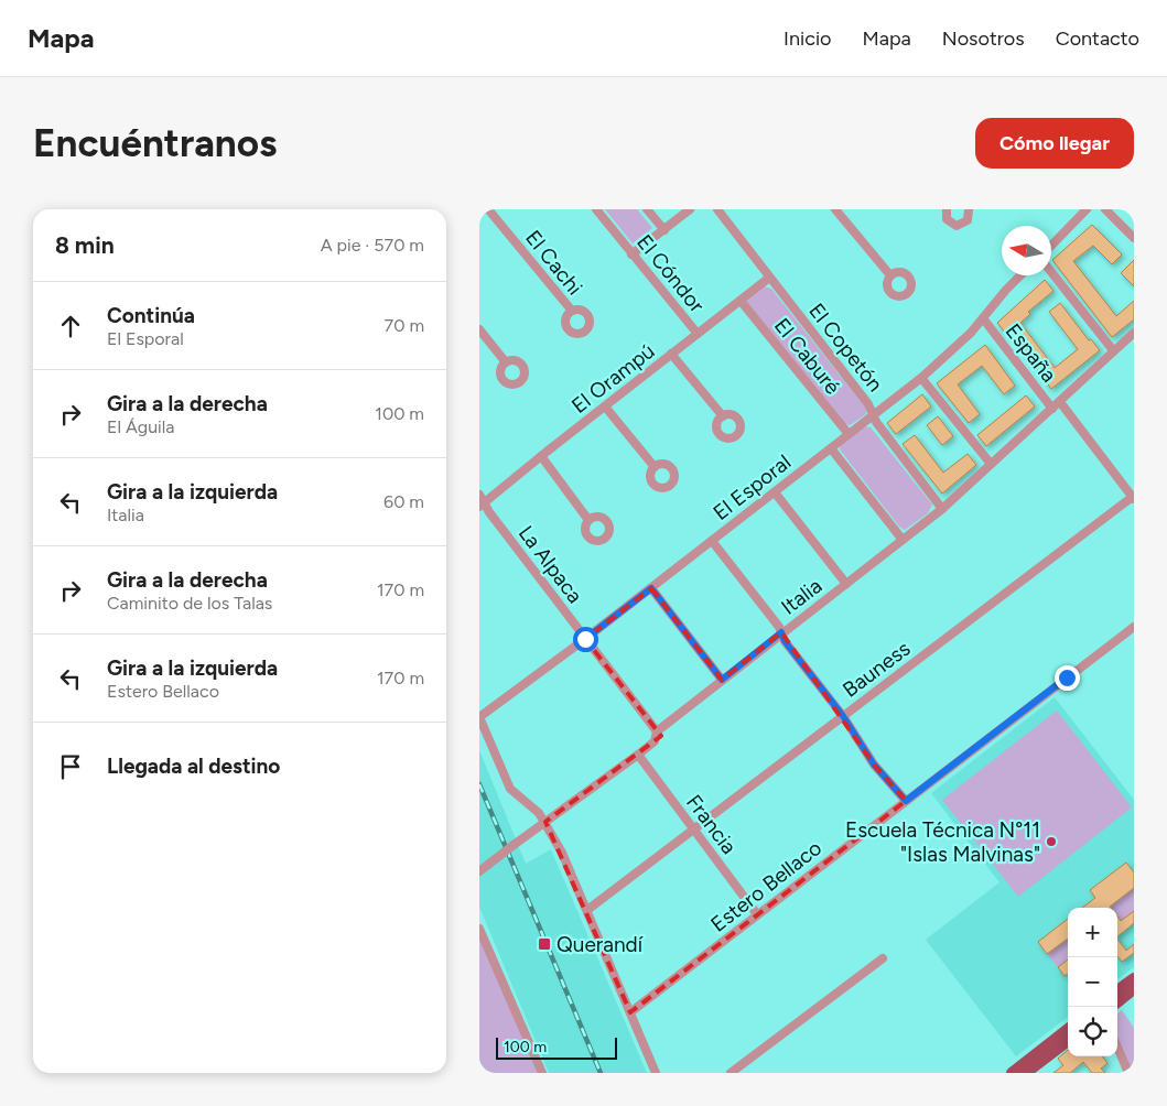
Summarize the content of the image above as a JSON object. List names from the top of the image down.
{
  "streets": {
    "street": [
      "El Cachi",
      "El Cóndor",
      "El Copetón",
      "España",
      "El Caburé",
      "El Orampú",
      "El Esporal",
      "La Alpaca",
      "Italia",
      "Bauness",
      "Francia",
      "Estero Bellaco"
    ]
  },
  "crossings": [
    ["El Cóndor", "El Orampú"],
    ["El Copetón", "El Orampú"],
    ["El Copetón", "El Esporal"],
    ["El Copetón", "Italia"],
    ["España", "El Esporal"],
    ["España", "Italia"],
    ["España", "Bauness"],
    ["El Caburé", "El Orampú"],
    ["El Caburé", "El Esporal"],
    ["El Orampú", "La Alpaca"],
    ["El Esporal", "La Alpaca"],
    ["La Alpaca", "Italia"],
    ["Italia", "Francia"],
    ["Bauness", "Francia"],
    ["Francia", "Estero Bellaco"]
  ],
  "places": {
    "other": ["Escuela Técnica N°11 \"Islas Malvinas\""],
    "transit": ["Querandí"]
  },
  "scale_bar": "100 m",
  "north": "left",
  "page": {
    "header": "Mapa",
    "nav": [
      "Inicio",
      "Mapa",
      "Nosotros",
      "Contacto"
    ],
    "buttons": "Cómo llegar",
    "title": "Encuéntranos",
    "heading": ["8 min", "A pie · 570 m"],
    "list": [
      ["Continúa", "El Esporal", "70 m"],
      ["Gira a la derecha", "El Águila", "100 m"],
      ["Gira a la izquierda", "Italia", "60 m"],
      ["Gira a la derecha", "Caminito de los Talas", "170 m"],
      ["Gira a la izquierda", "Estero Bellaco", "170 m"],
      "Llegada al destino"
    ],
    "map_buttons": ["+", "−"],
    "scale": "100 m"
  }
}
